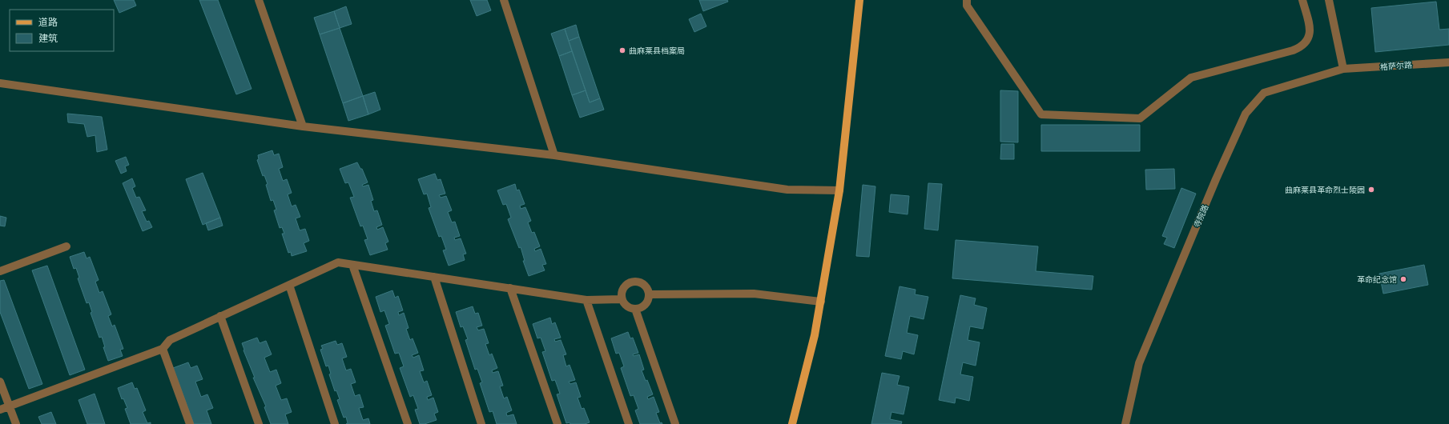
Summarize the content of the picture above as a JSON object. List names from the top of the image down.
{
  "streets": {
    "street": ["格萨尔路", "寺院路"]
  },
  "crossings": [
    ["格萨尔路", "寺院路"]
  ],
  "places": ["曲麻莱县档案局", "曲麻莱县革命烈士陵园", "革命纪念馆"],
  "legend": ["道路", "建筑"]
}
